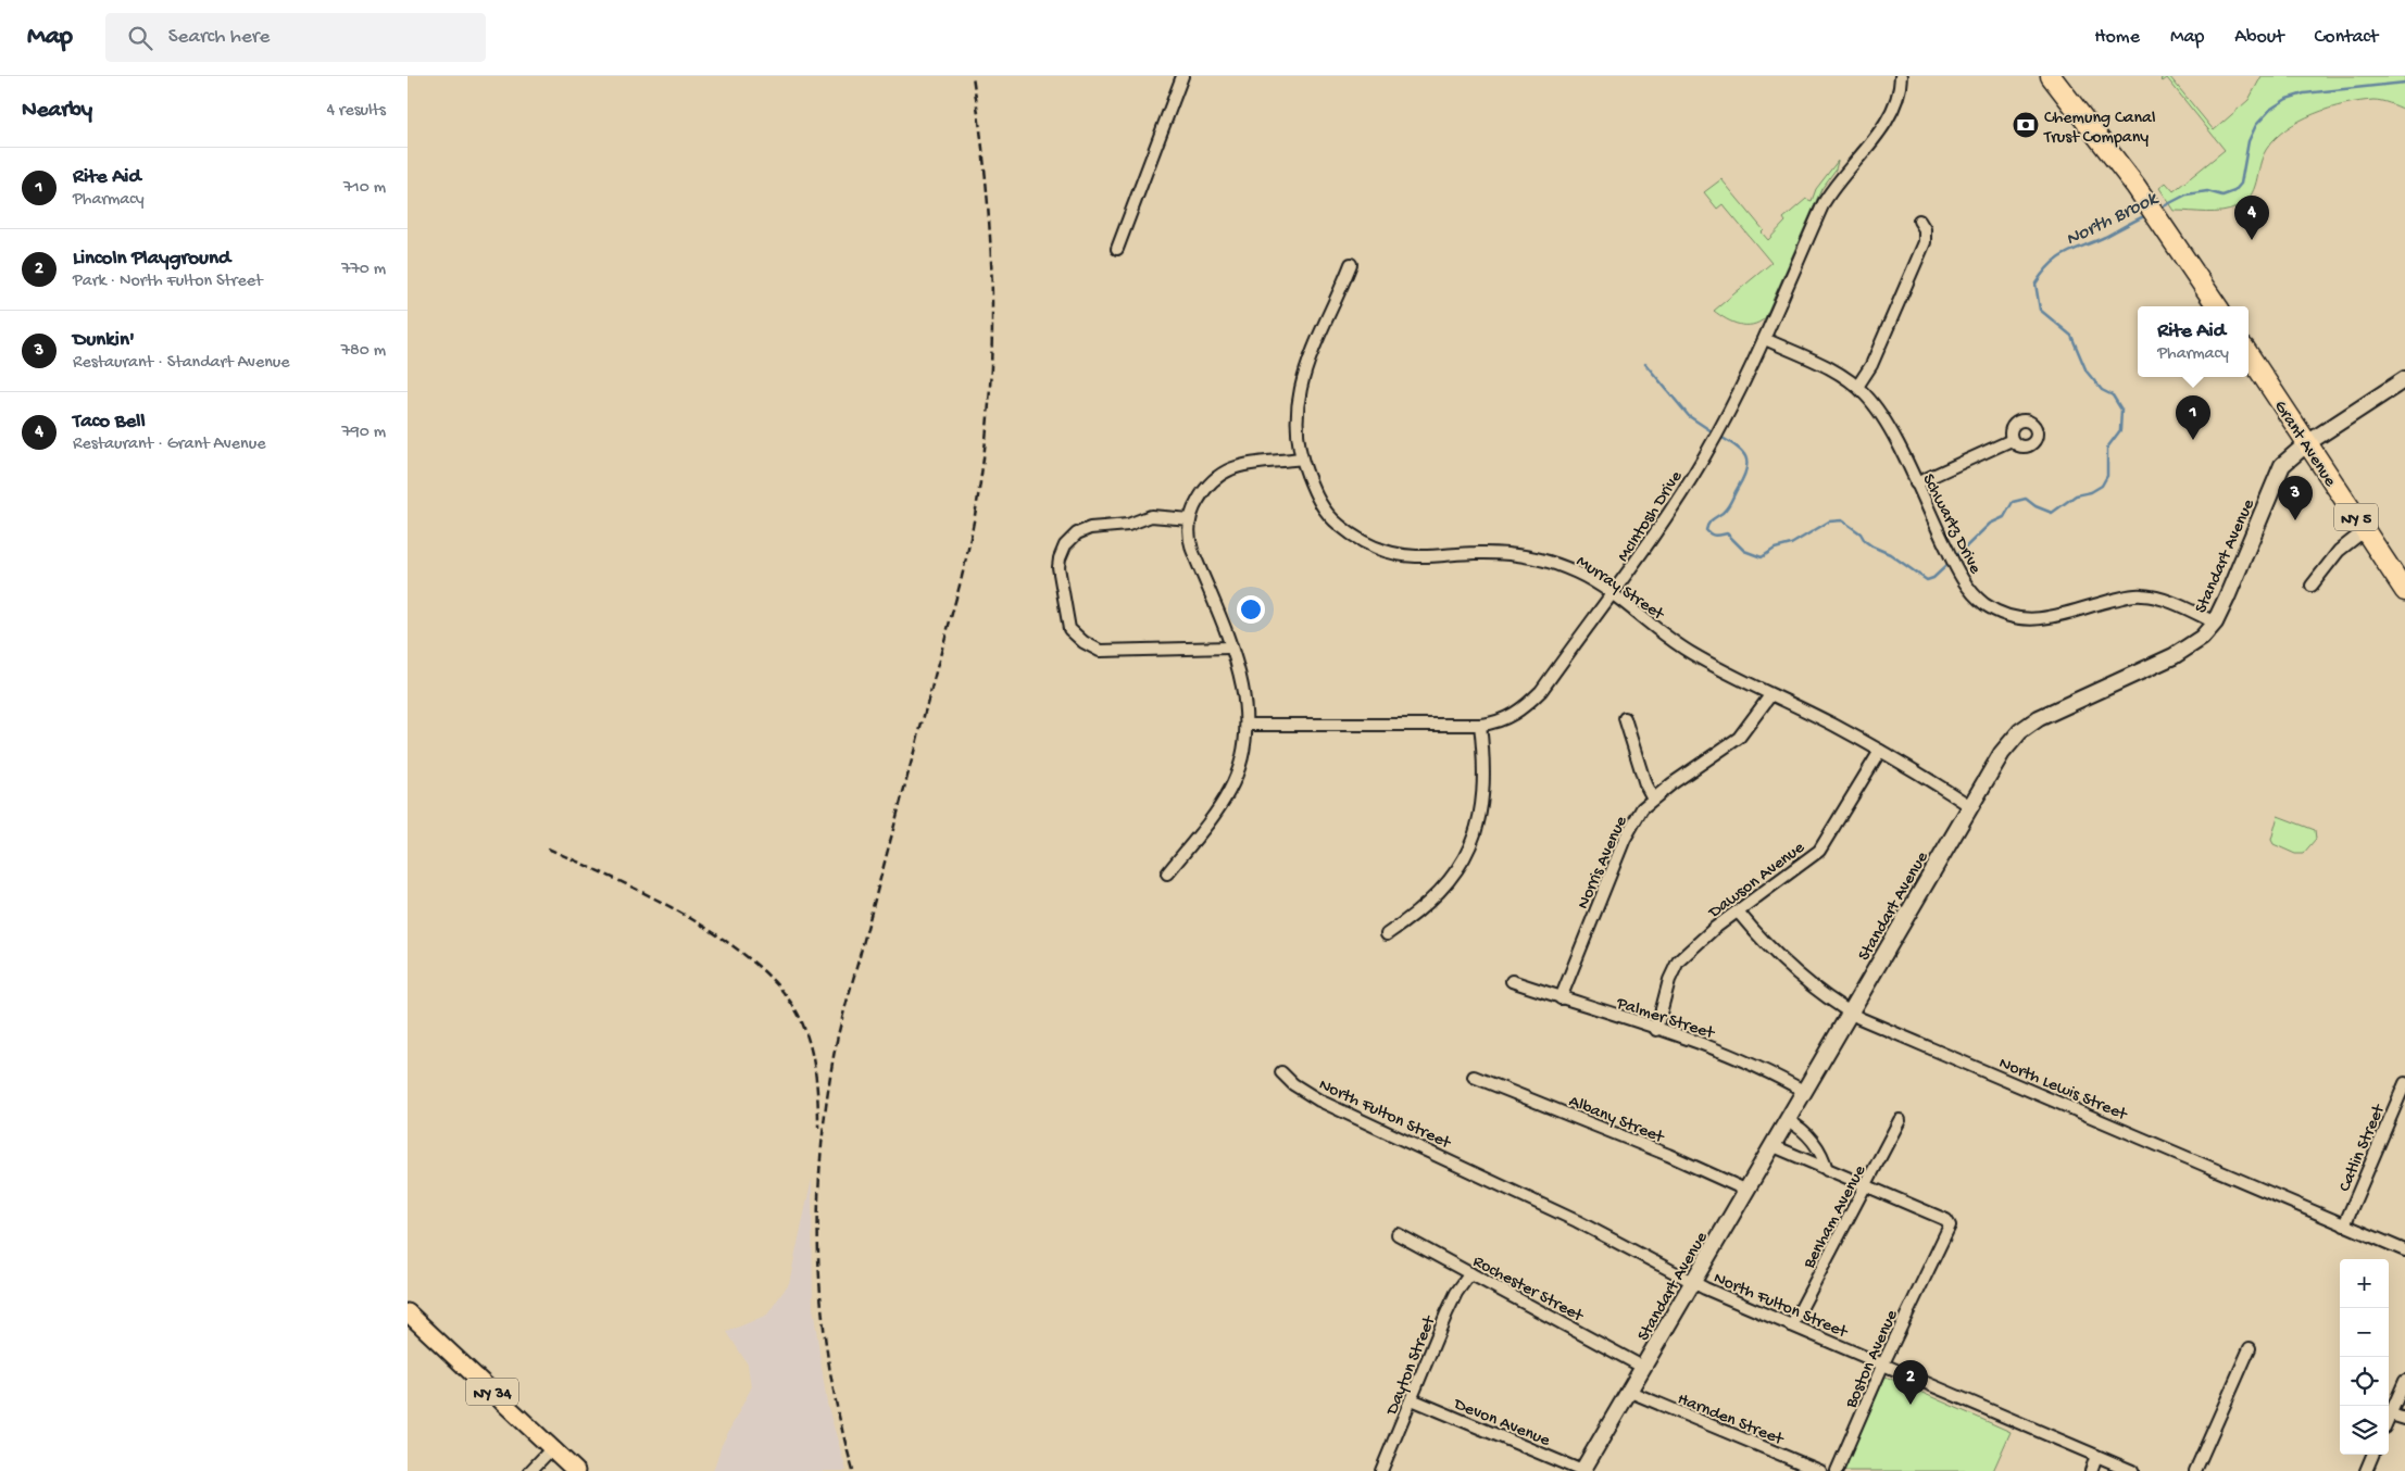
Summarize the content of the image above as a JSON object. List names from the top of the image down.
{
  "streets": {
    "highway": ["Grant Avenue", "NY 5"],
    "main road": ["NY 34"],
    "street": [
      "McIntosh Drive",
      "Schwartz Drive",
      "Standart Avenue",
      "Murray Street",
      "Norris Avenue",
      "Dawson Avenue",
      "Palmer Street",
      "North Lewis Street",
      "North Fulton Street",
      "Albany Street",
      "Catlin Street",
      "Benham Avenue",
      "Rochester Street",
      "Boston Avenue",
      "Dayton Street",
      "Harnden Street",
      "Devon Avenue"
    ]
  },
  "crossings": [
    ["Grant Avenue", "Standart Avenue"],
    ["McIntosh Drive", "Schwartz Drive"],
    ["McIntosh Drive", "Murray Street"],
    ["Schwartz Drive", "Standart Avenue"],
    ["Standart Avenue", "Murray Street"],
    ["Standart Avenue", "Palmer Street"],
    ["Standart Avenue", "North Lewis Street"],
    ["Standart Avenue", "North Fulton Street"],
    ["Standart Avenue", "Albany Street"],
    ["Standart Avenue", "Rochester Street"],
    ["Standart Avenue", "Harnden Street"],
    ["Standart Avenue", "Devon Avenue"],
    ["Murray Street", "Norris Avenue"],
    ["Murray Street", "Dawson Avenue"],
    ["Norris Avenue", "Palmer Street"],
    ["Dawson Avenue", "Palmer Street"],
    ["Dawson Avenue", "North Lewis Street"],
    ["North Lewis Street", "Catlin Street"],
    ["North Fulton Street", "Benham Avenue"],
    ["North Fulton Street", "Boston Avenue"],
    ["Benham Avenue", "Boston Avenue"],
    ["Rochester Street", "Dayton Street"],
    ["Dayton Street", "Devon Avenue"]
  ],
  "water": ["North Brook"],
  "places": {
    "bank": ["Chemung Canal Trust Company"]
  },
  "page": {
    "header": "Map",
    "search": "Search here",
    "nav": [
      "Home",
      "Map",
      "About",
      "Contact"
    ],
    "heading": ["Nearby", "4 results"],
    "list": [
      {
        "mark": "1",
        "name": "Rite Aid",
        "note": "Pharmacy",
        "value": "710 m"
      },
      {
        "mark": "2",
        "name": "Lincoln Playground",
        "note": "Park · North Fulton Street",
        "value": "770 m"
      },
      {
        "mark": "3",
        "name": "Dunkin'",
        "note": "Restaurant · Standart Avenue",
        "value": "780 m"
      },
      {
        "mark": "4",
        "name": "Taco Bell",
        "note": "Restaurant · Grant Avenue",
        "value": "790 m"
      }
    ],
    "pins": [
      "4",
      "1",
      "3",
      "2"
    ],
    "popup": ["Rite Aid", "Pharmacy"],
    "map_buttons": ["+", "−"]
  }
}
